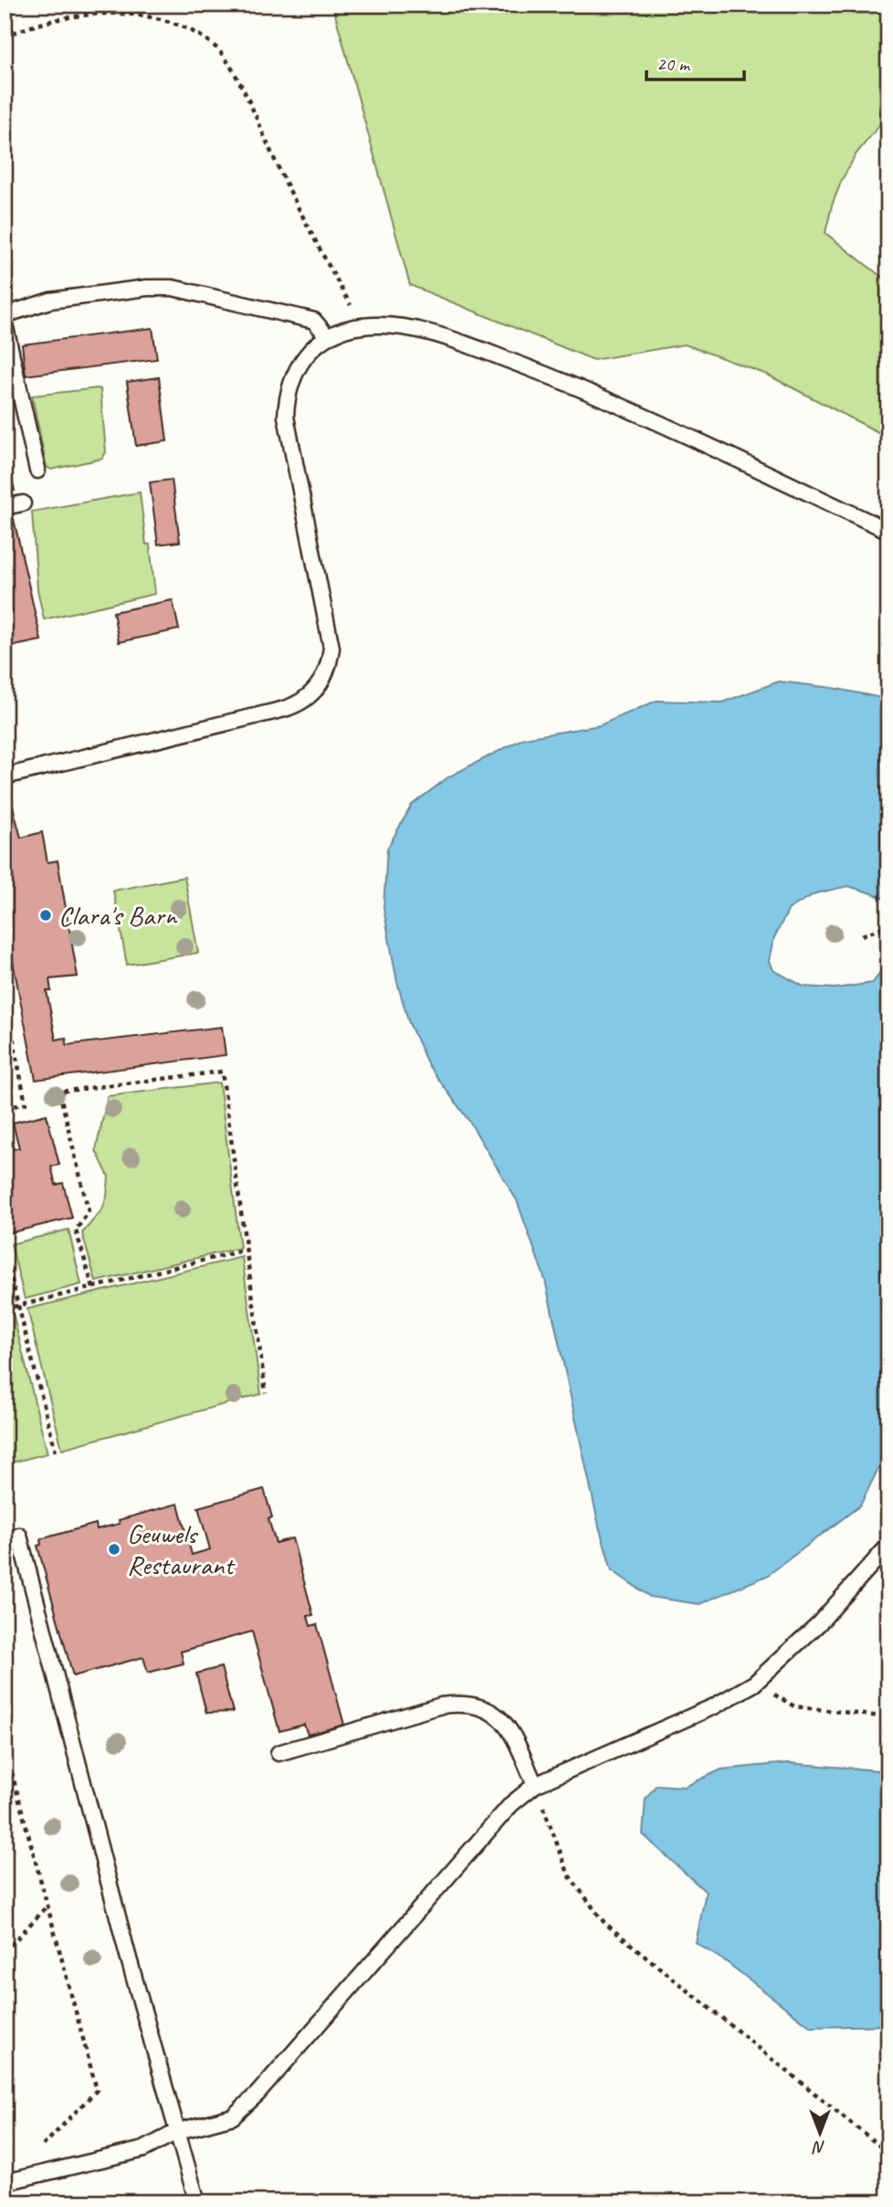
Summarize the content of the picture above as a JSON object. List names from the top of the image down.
{
  "places": ["Clara's Barn", "Geuwels Restaurant"],
  "scale_bar": "20 m",
  "north": "bottom"
}
